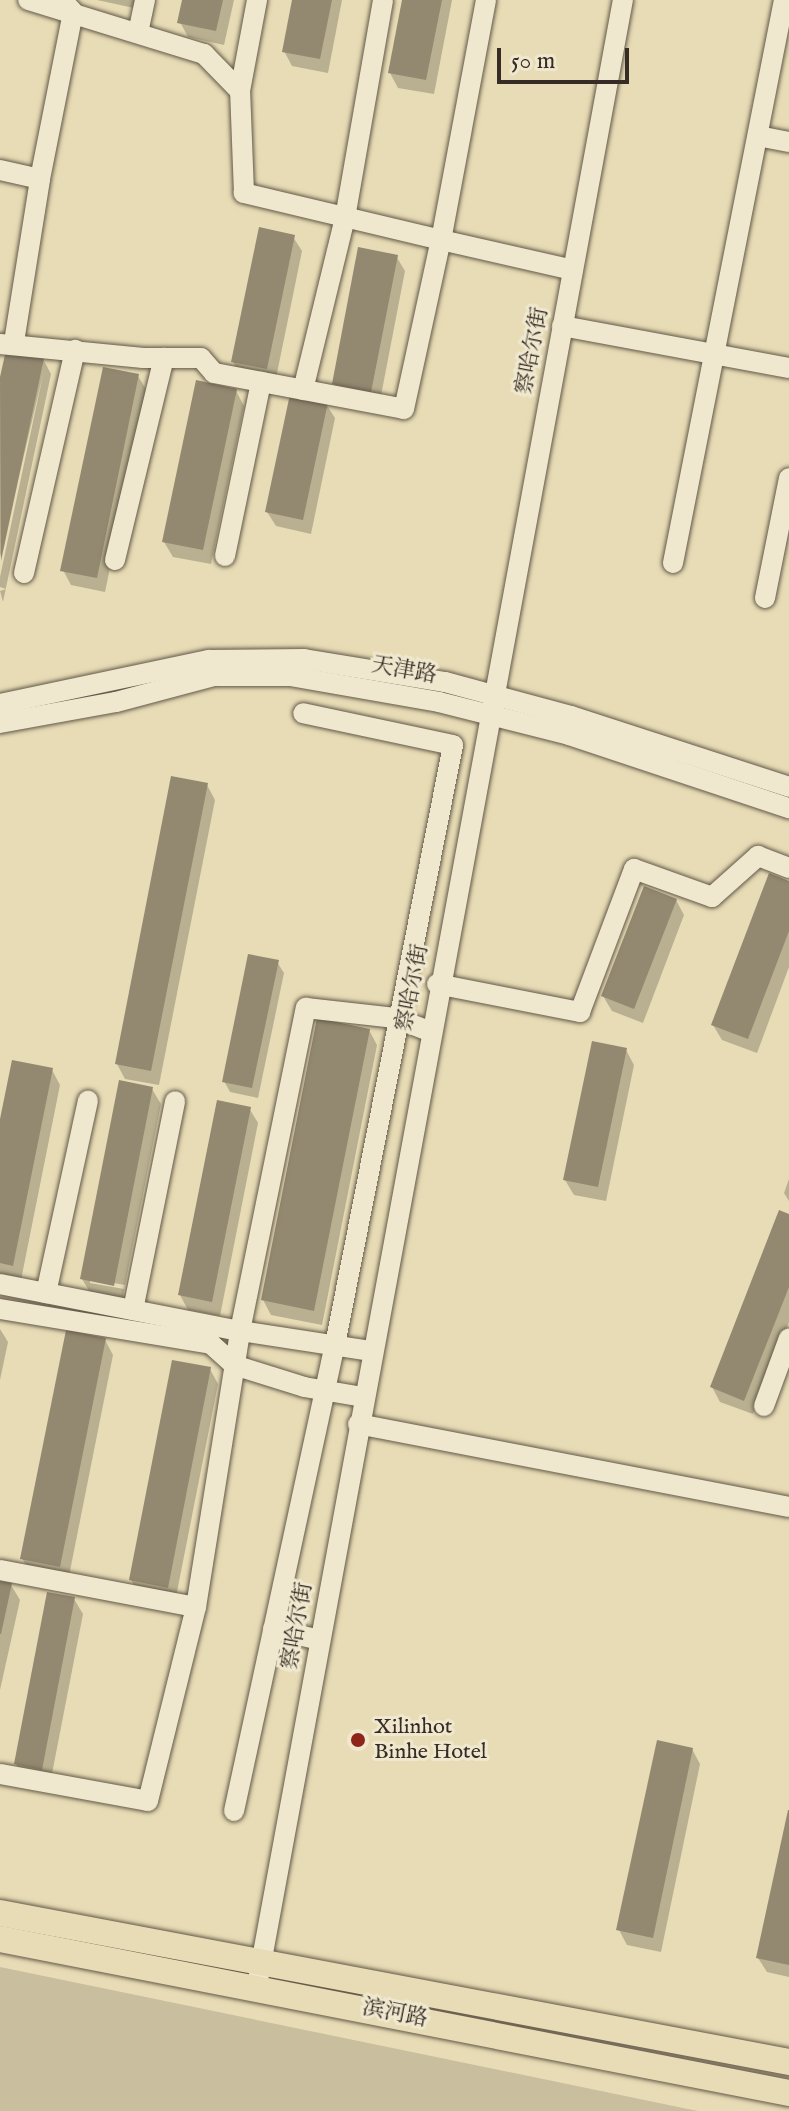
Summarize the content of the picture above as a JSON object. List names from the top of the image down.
{
  "streets": {
    "main road": ["滨河路"],
    "street": ["察哈尔街", "天津路"]
  },
  "crossings": [
    ["察哈尔街", "天津路"],
    ["察哈尔街", "滨河路"]
  ],
  "places": ["Xilinhot Binhe Hotel"],
  "scale_bar": "50 m"
}
